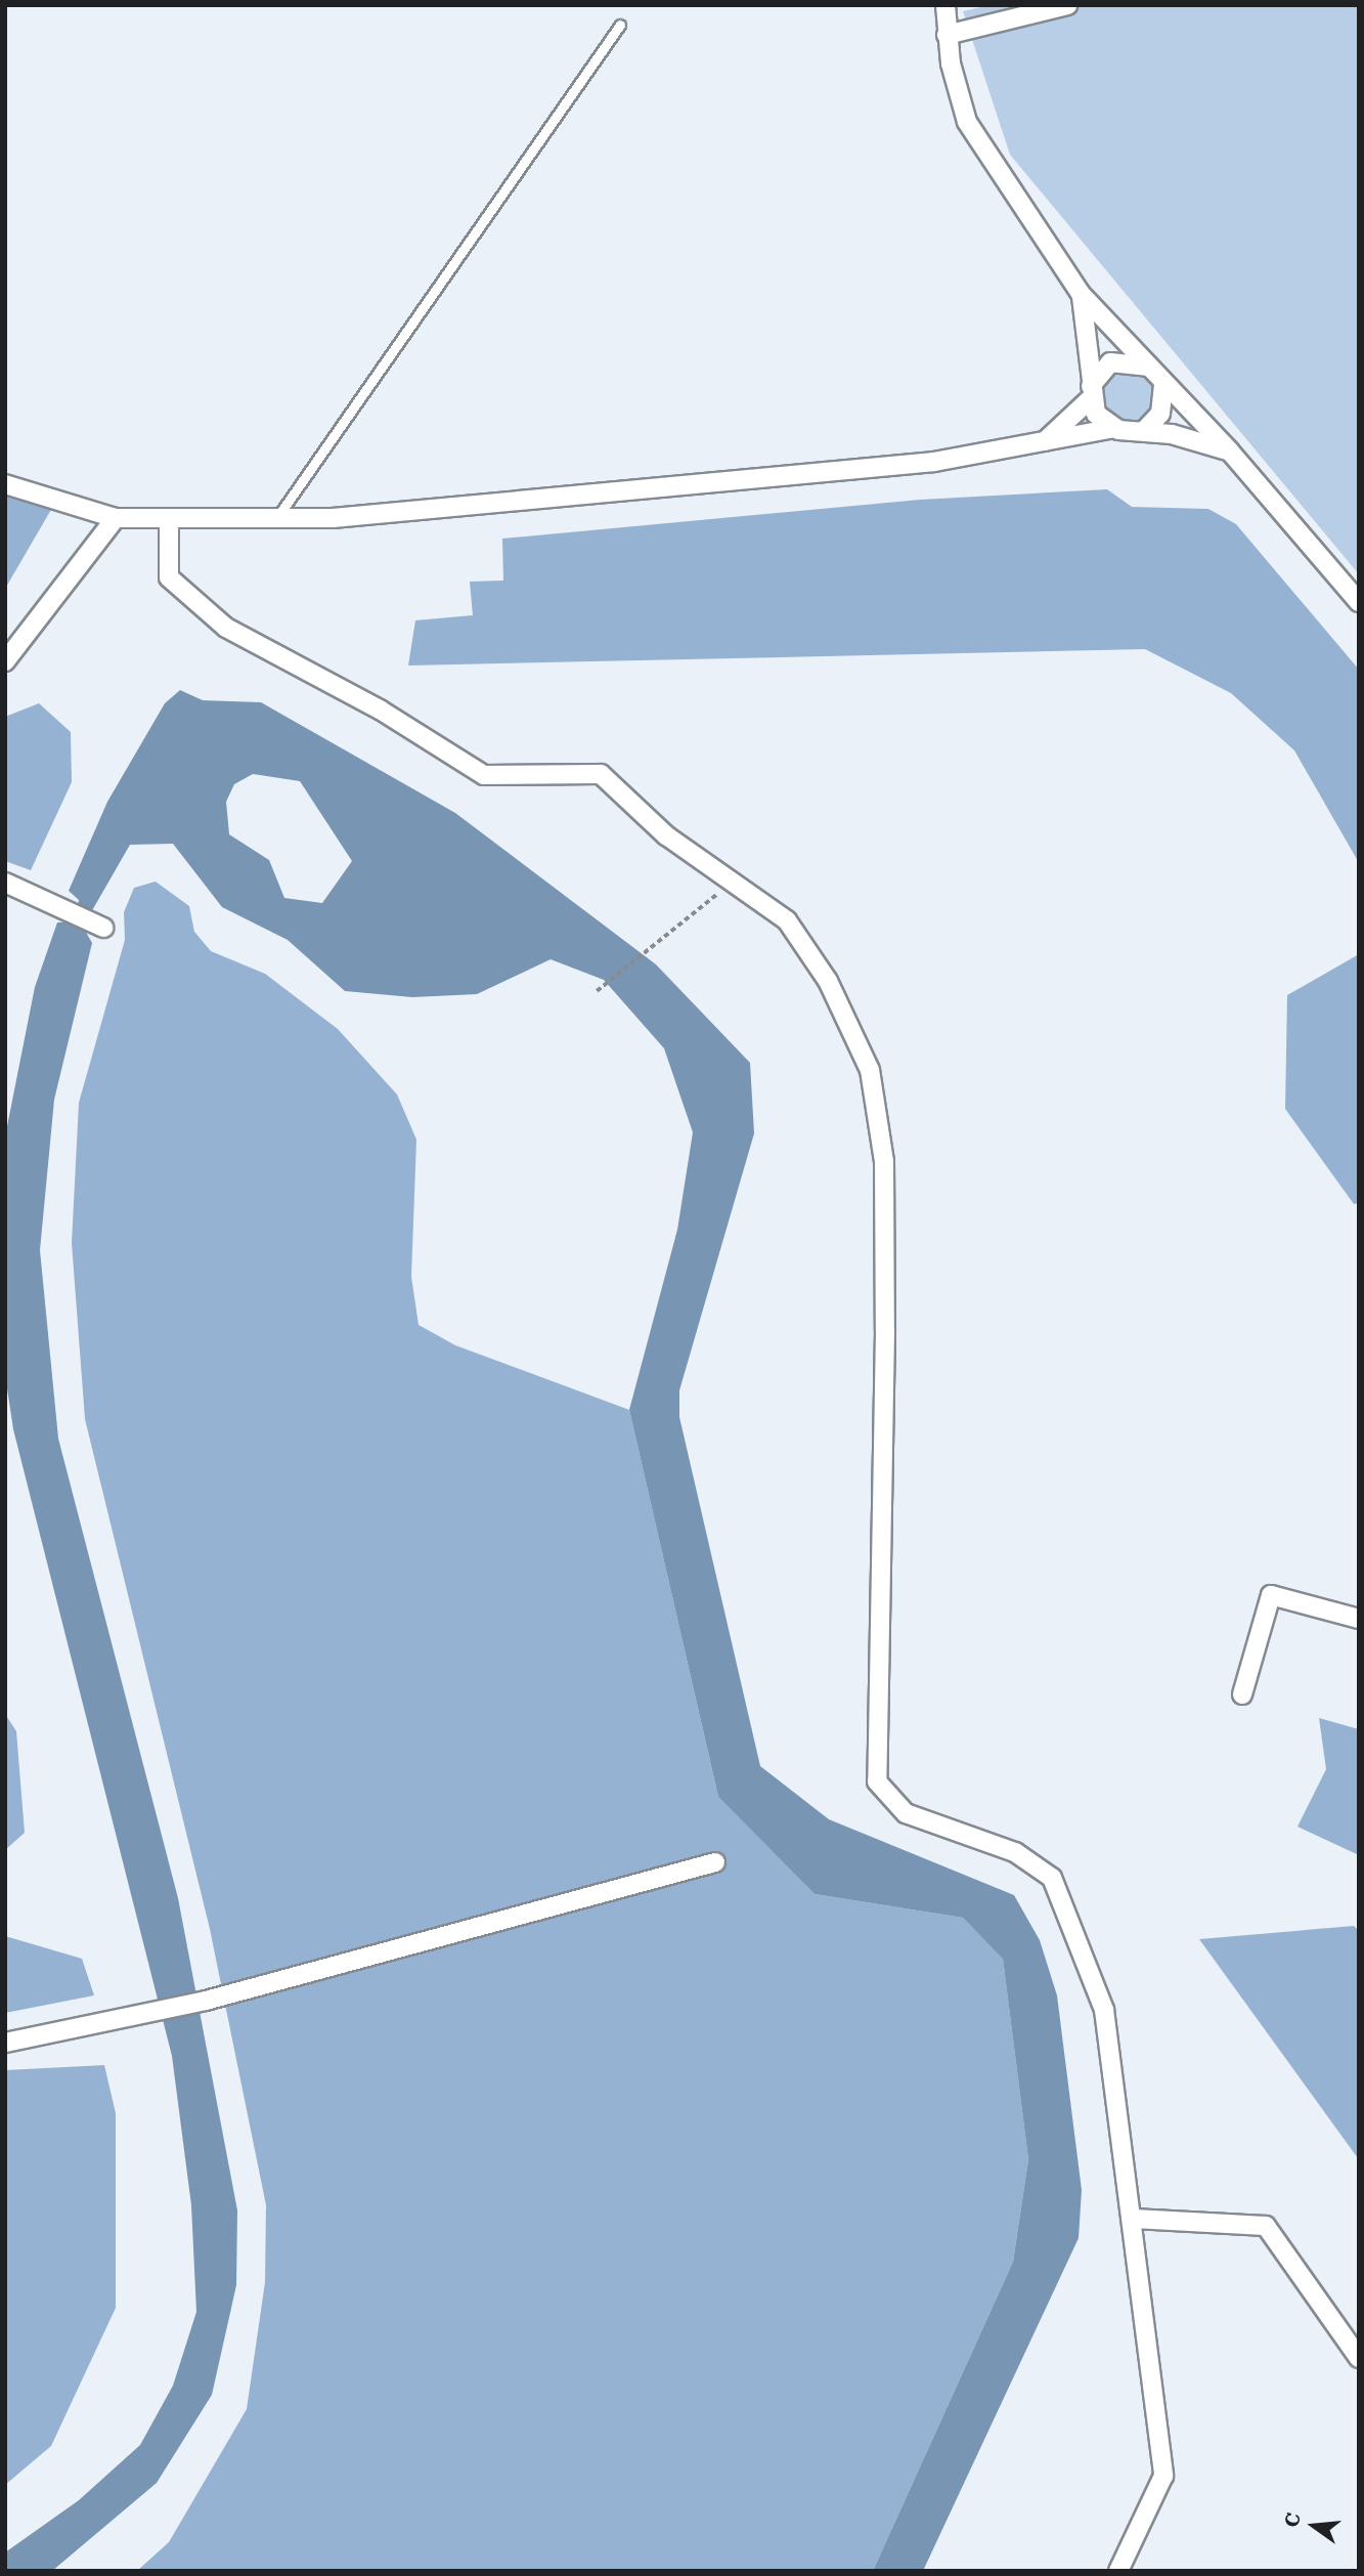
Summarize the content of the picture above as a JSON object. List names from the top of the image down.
{
  "north": "left"
}
